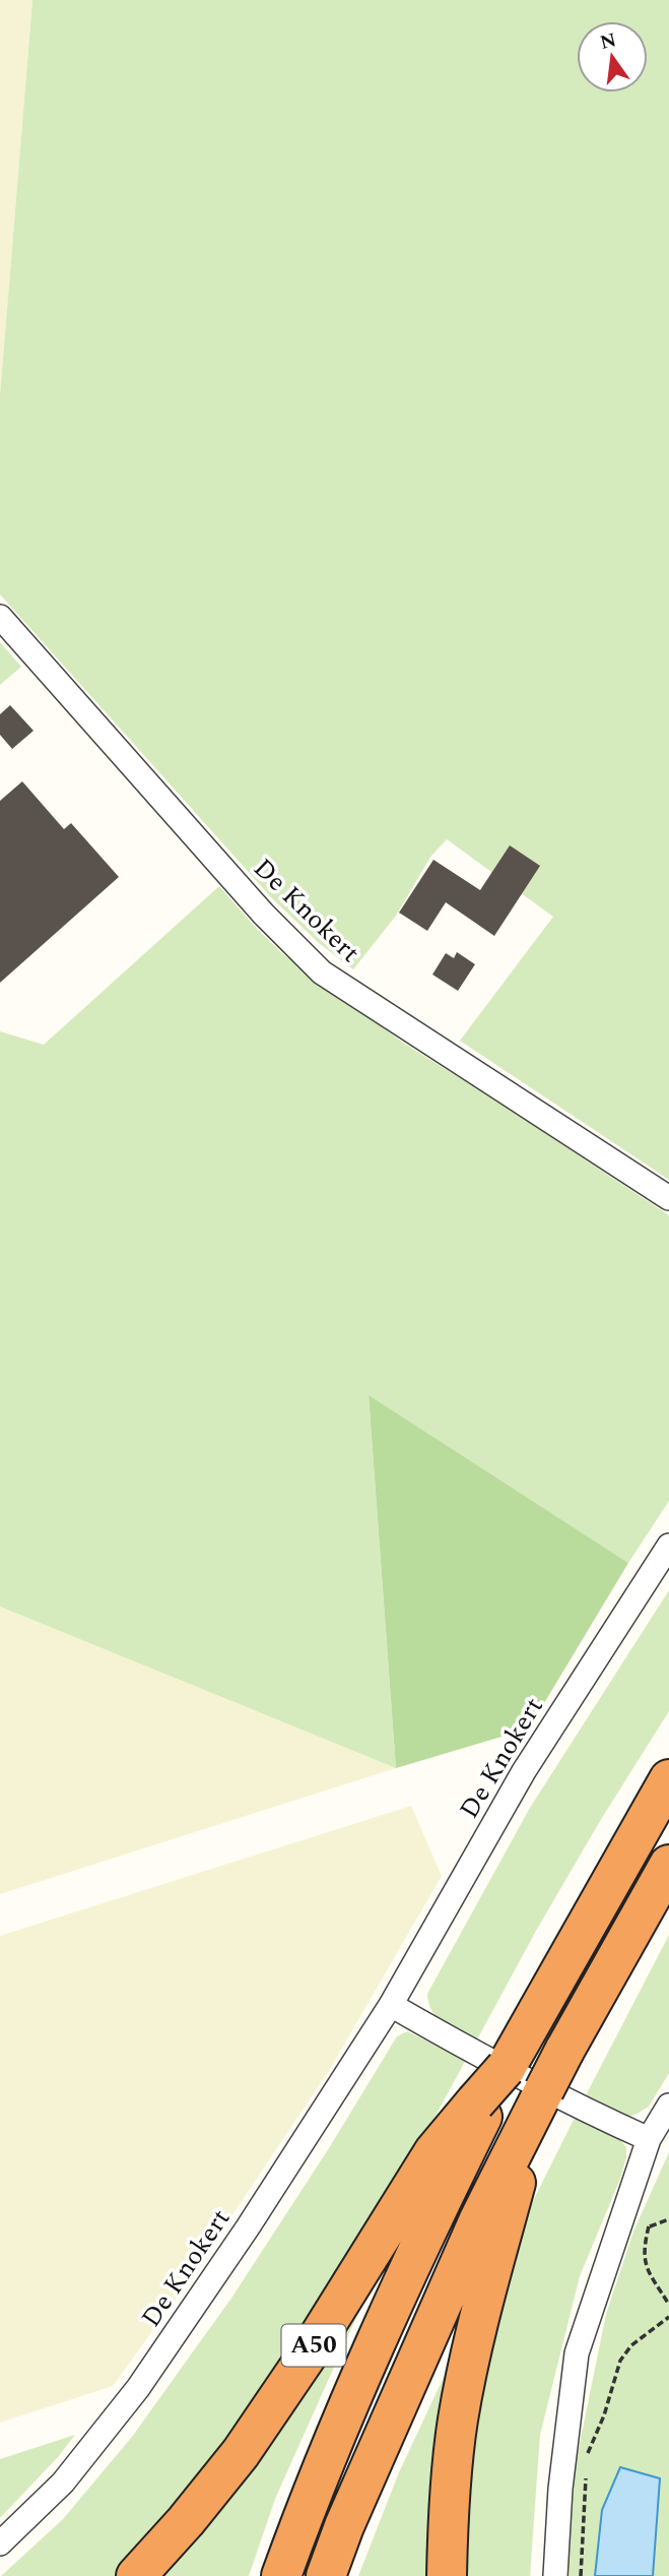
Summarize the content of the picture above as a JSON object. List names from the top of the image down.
{
  "streets": {
    "highway": ["A50"],
    "street": ["De Knokert"]
  },
  "north": "top"
}
